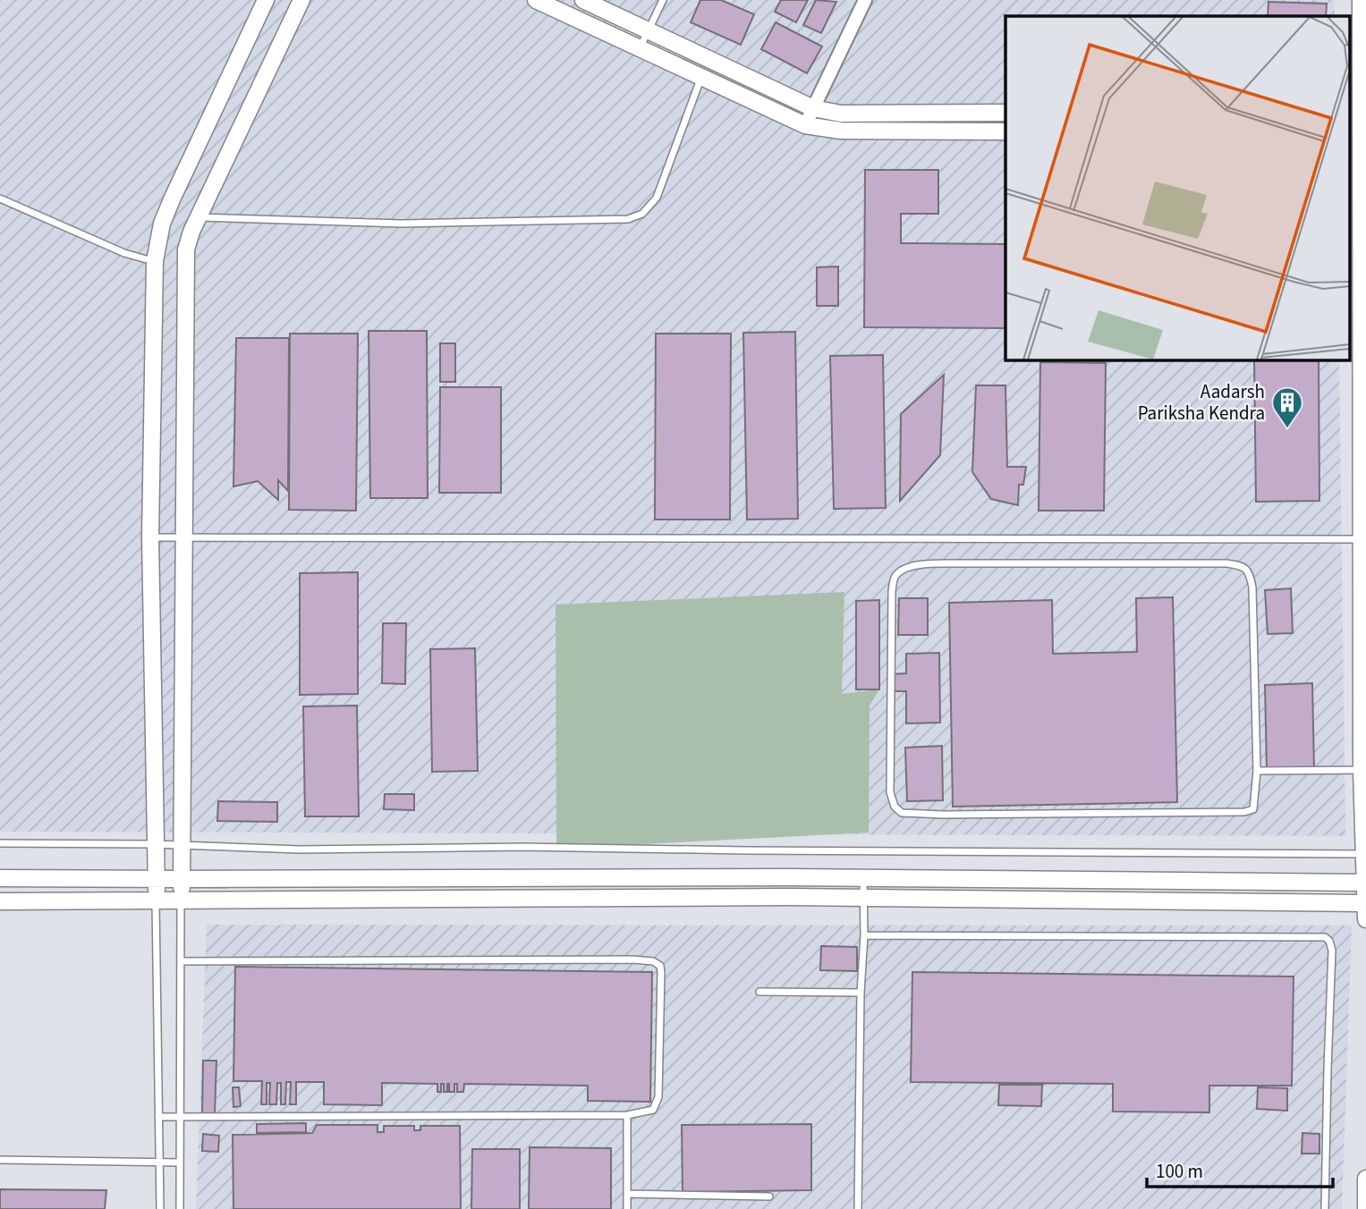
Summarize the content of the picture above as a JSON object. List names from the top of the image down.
{
  "places": {
    "building": ["Aadarsh Pariksha Kendra"]
  },
  "scale_bar": "100 m"
}
